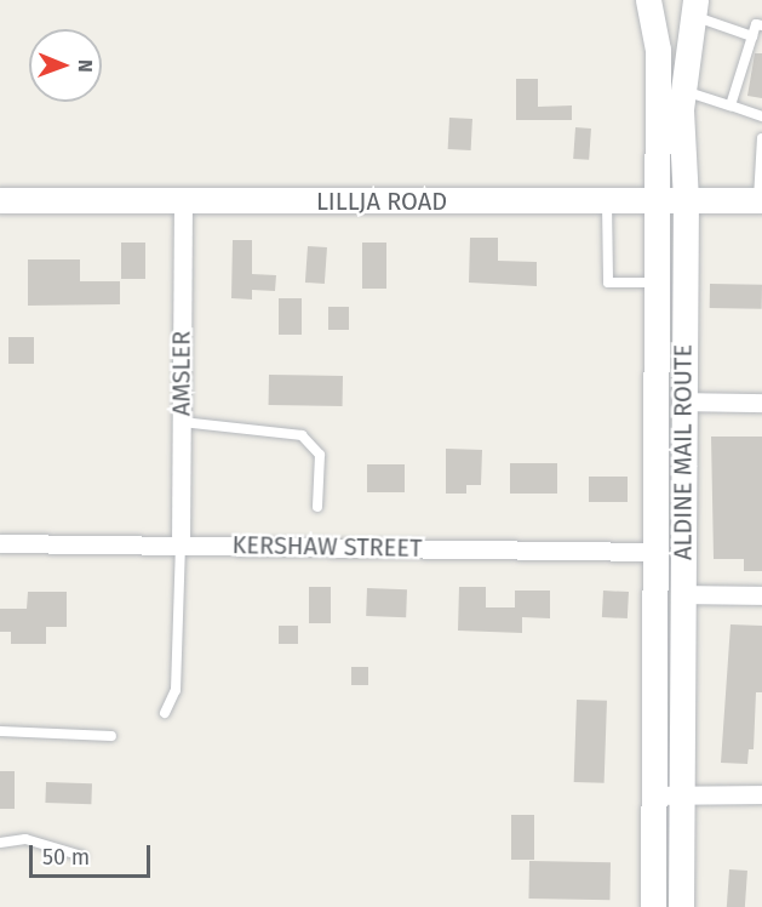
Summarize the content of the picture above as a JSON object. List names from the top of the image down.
{
  "streets": {
    "main road": ["LILLJA ROAD", "ALDINE MAIL ROUTE"],
    "street": ["AMSLER", "KERSHAW STREET"]
  },
  "crossings": [
    ["LILLJA ROAD", "AMSLER"],
    ["LILLJA ROAD", "ALDINE MAIL ROUTE"],
    ["AMSLER", "KERSHAW STREET"],
    ["ALDINE MAIL ROUTE", "KERSHAW STREET"]
  ],
  "scale_bar": "50 m",
  "north": "right"
}
